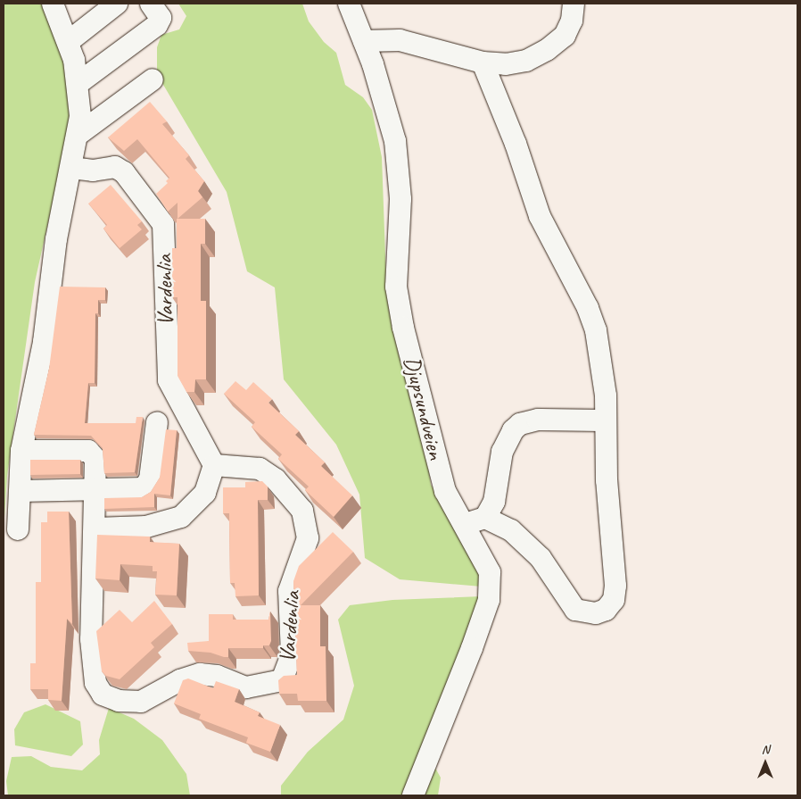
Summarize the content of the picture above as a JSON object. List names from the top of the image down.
{
  "streets": {
    "street": ["Vardenlia", "Djupsundveien"]
  },
  "north": "top"
}
